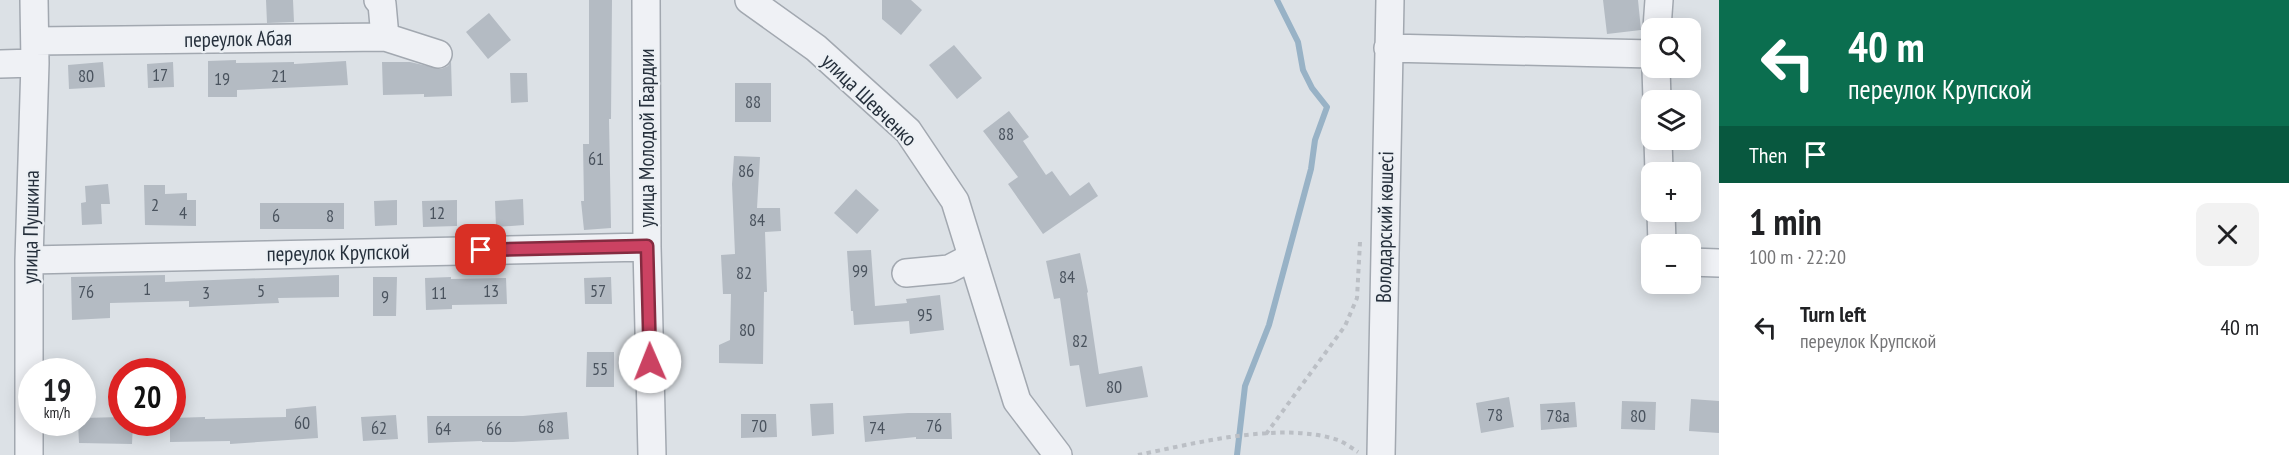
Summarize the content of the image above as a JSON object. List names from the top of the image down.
{
  "streets": {
    "street": [
      "переулок Абая",
      "улица Шевченко",
      "улица Молодой Гвардии",
      "улица Пушкина",
      "Володарский көшесі",
      "переулок Крупской"
    ]
  },
  "crossings": [
    ["переулок Абая", "улица Пушкина"],
    ["улица Молодой Гвардии", "переулок Крупской"],
    ["улица Пушкина", "переулок Крупской"]
  ],
  "house_numbers": [
    "17",
    "80",
    "21",
    "19",
    "88",
    "88",
    "61",
    "86",
    "2",
    "4",
    "12",
    "6",
    "8",
    "84",
    "99",
    "82",
    "84",
    "1",
    "5",
    "13",
    "57",
    "76",
    "3",
    "11",
    "9",
    "95",
    "80",
    "82",
    "55",
    "80",
    "78",
    "78а",
    "80",
    "60",
    "70",
    "76",
    "68",
    "62",
    "74",
    "64",
    "66"
  ],
  "page": {
    "turn": ["40 m", "переулок Крупской"],
    "map_buttons": ["+", "−"],
    "then": "Then",
    "heading": ["1 min", "100 m · 22:20"],
    "list": [
      {
        "name": "Turn left",
        "note": "переулок Крупской",
        "value": "40 m"
      }
    ],
    "speed": "19 km/h",
    "limit": "20"
  }
}
